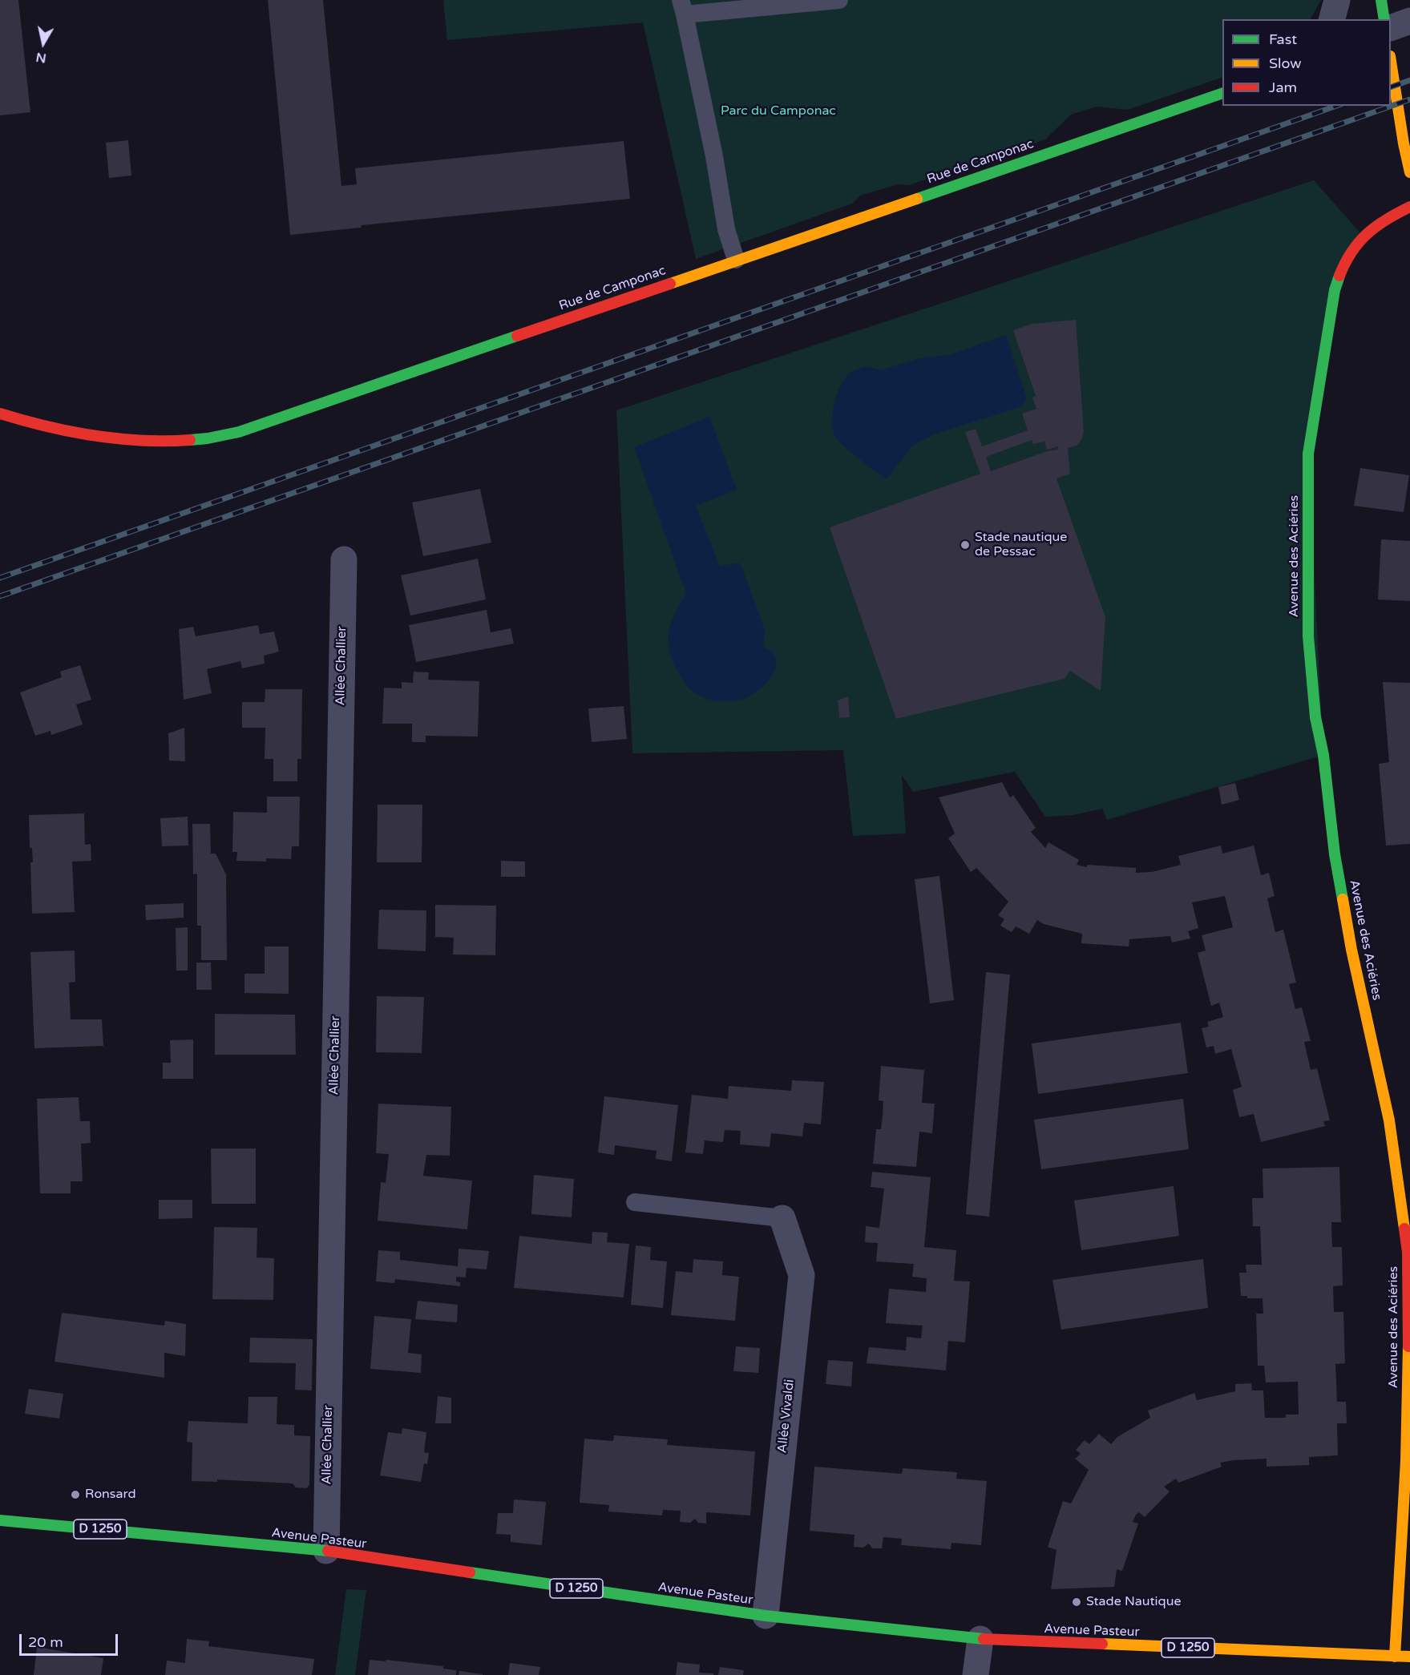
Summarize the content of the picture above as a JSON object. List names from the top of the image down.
{
  "streets": {
    "street": [
      "Rue de Camponac",
      "Avenue des Aciéries",
      "Allée Challier",
      "Allée Vivaldi",
      "D 1250",
      "Avenue Pasteur"
    ]
  },
  "crossings": [
    ["Avenue des Aciéries", "Avenue Pasteur"],
    ["Allée Challier", "Avenue Pasteur"],
    ["Allée Vivaldi", "Avenue Pasteur"]
  ],
  "parks": ["Parc du Camponac"],
  "places": ["Stade nautique de Pessac", "Ronsard", "Stade Nautique"],
  "legend": ["Fast", "Slow", "Jam"],
  "scale_bar": "20 m",
  "north": "bottom"
}
